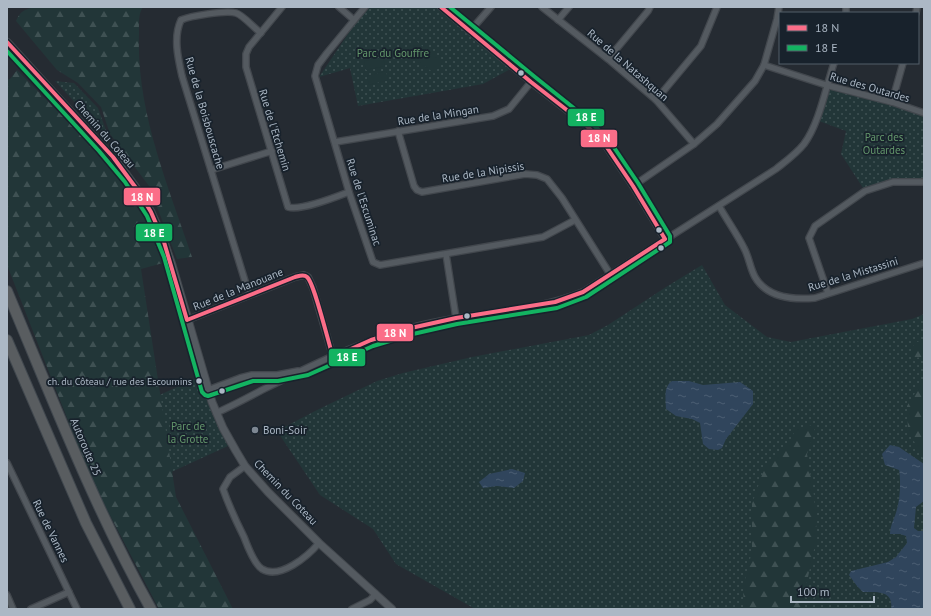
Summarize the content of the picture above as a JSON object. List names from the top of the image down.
{
  "streets": {
    "highway": ["Autoroute 25"],
    "street": [
      "Rue de la Natashquan",
      "Rue des Outardes",
      "Rue de la Boisbouscache",
      "Rue de la Mingan",
      "Rue de l'Etchemin",
      "Chemin du Coteau",
      "Rue de la Nipissis",
      "Rue de l'Escuminac",
      "Rue de la Mistassini",
      "Rue de la Manouane",
      "Rue de Vannes"
    ]
  },
  "crossings": [
    ["Rue de la Boisbouscache", "Rue de l'Etchemin"],
    ["Rue de la Boisbouscache", "Rue de la Manouane"],
    ["Rue de la Mingan", "Rue de la Nipissis"],
    ["Rue de la Mingan", "Rue de l'Escuminac"],
    ["Rue de l'Etchemin", "Rue de l'Escuminac"],
    ["Chemin du Coteau", "Rue de la Manouane"],
    ["Rue de la Nipissis", "Rue de l'Escuminac"]
  ],
  "parks": ["Parc du Gouffre", "Parc des Outardes", "Parc de la Grotte"],
  "places": ["ch. du Côteau / rue des Escoumins", "Boni-Soir"],
  "legend": ["18 N", "18 E"],
  "scale_bar": "100 m"
}
